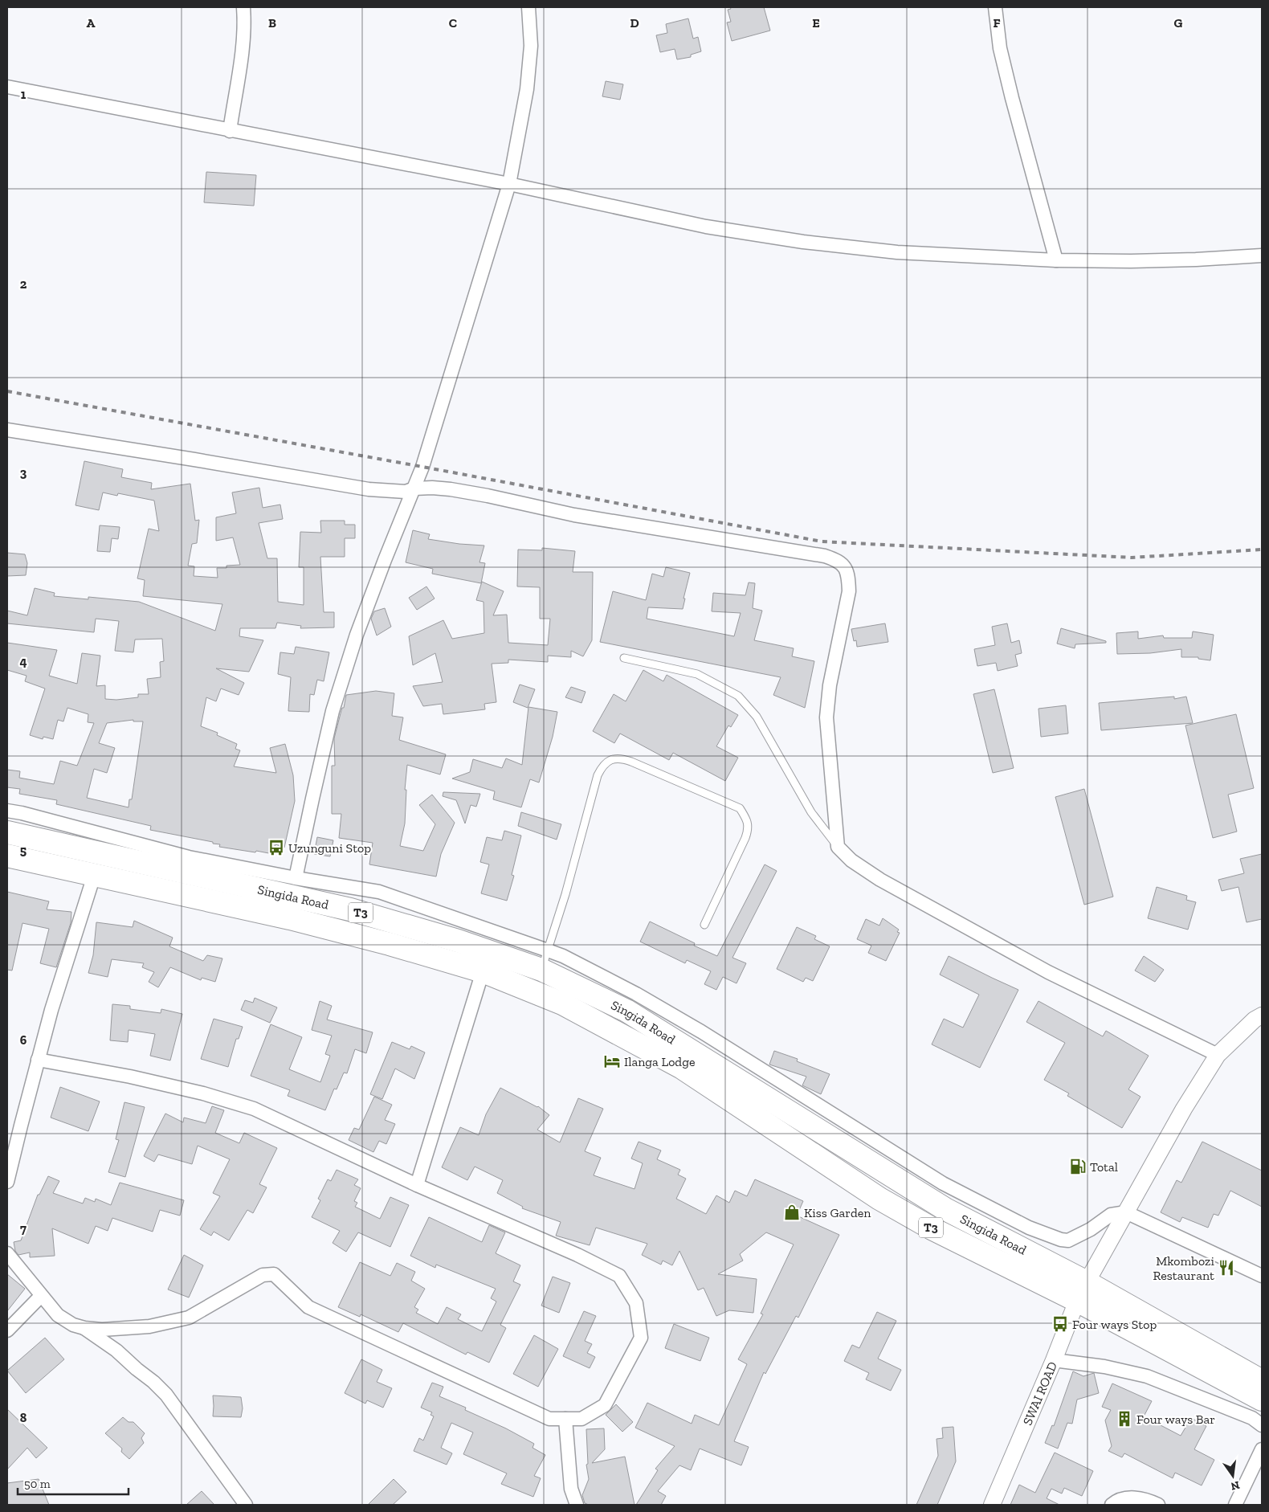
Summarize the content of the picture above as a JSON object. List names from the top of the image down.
{
  "streets": {
    "highway": ["Singida Road", "T3"],
    "street": ["SWAI ROAD"]
  },
  "crossings": [
    ["Singida Road", "SWAI ROAD"]
  ],
  "places": {
    "bus stop": ["Uzunguni Stop", "Four ways Stop"],
    "hotel": ["Ilanga Lodge"],
    "fuel station": ["Total"],
    "shop": ["Kiss Garden"],
    "restaurant": ["Mkombozi Restaurant"],
    "building": ["Four ways Bar"]
  },
  "scale_bar": "50 m",
  "north": "bottom",
  "grid": {
    "columns": [
      "A",
      "B",
      "C",
      "D",
      "E",
      "F",
      "G"
    ],
    "rows": [
      "1",
      "2",
      "3",
      "4",
      "5",
      "6",
      "7",
      "8"
    ]
  }
}
